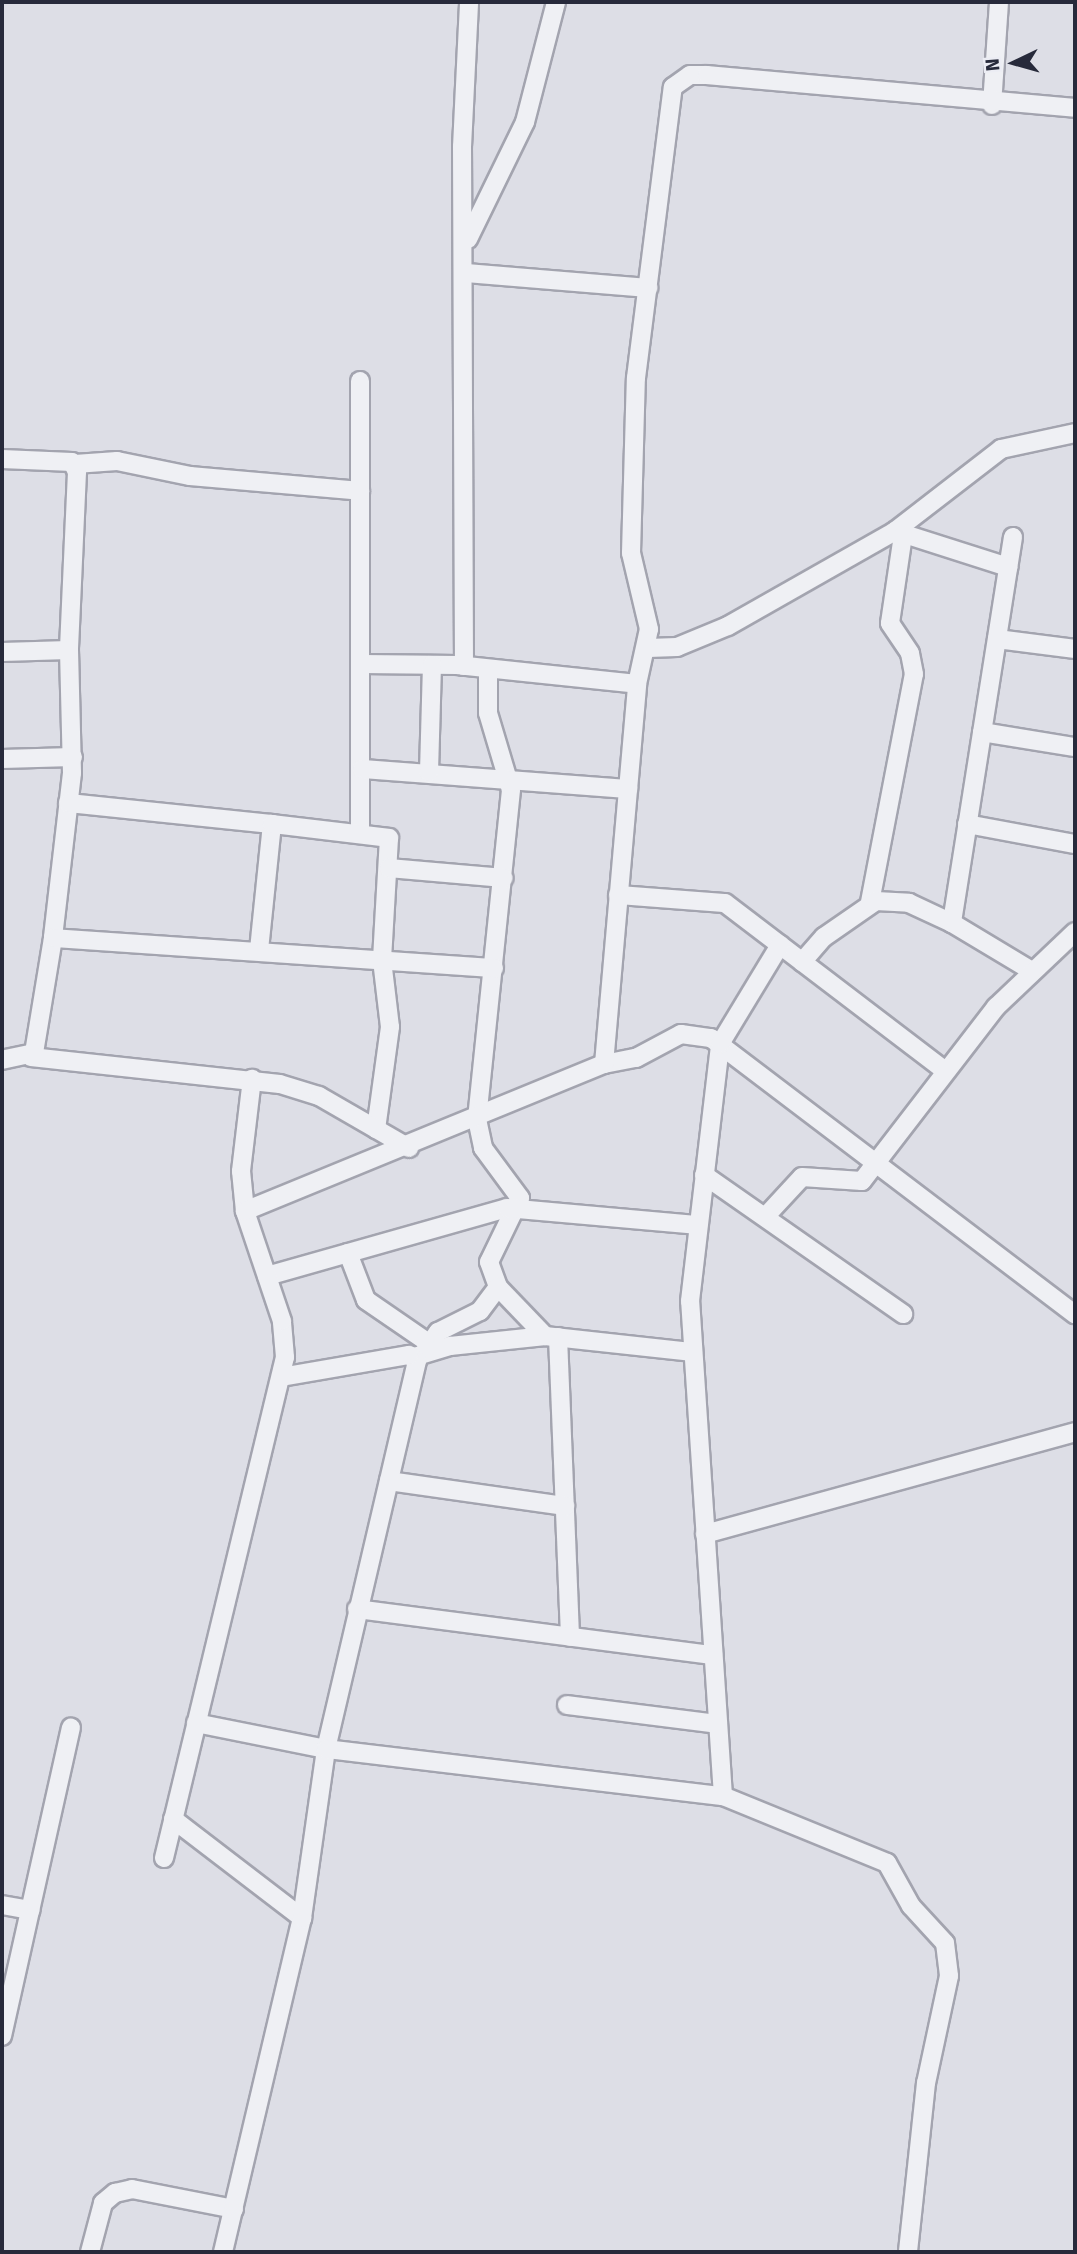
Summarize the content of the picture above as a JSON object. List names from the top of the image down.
{
  "north": "left"
}
